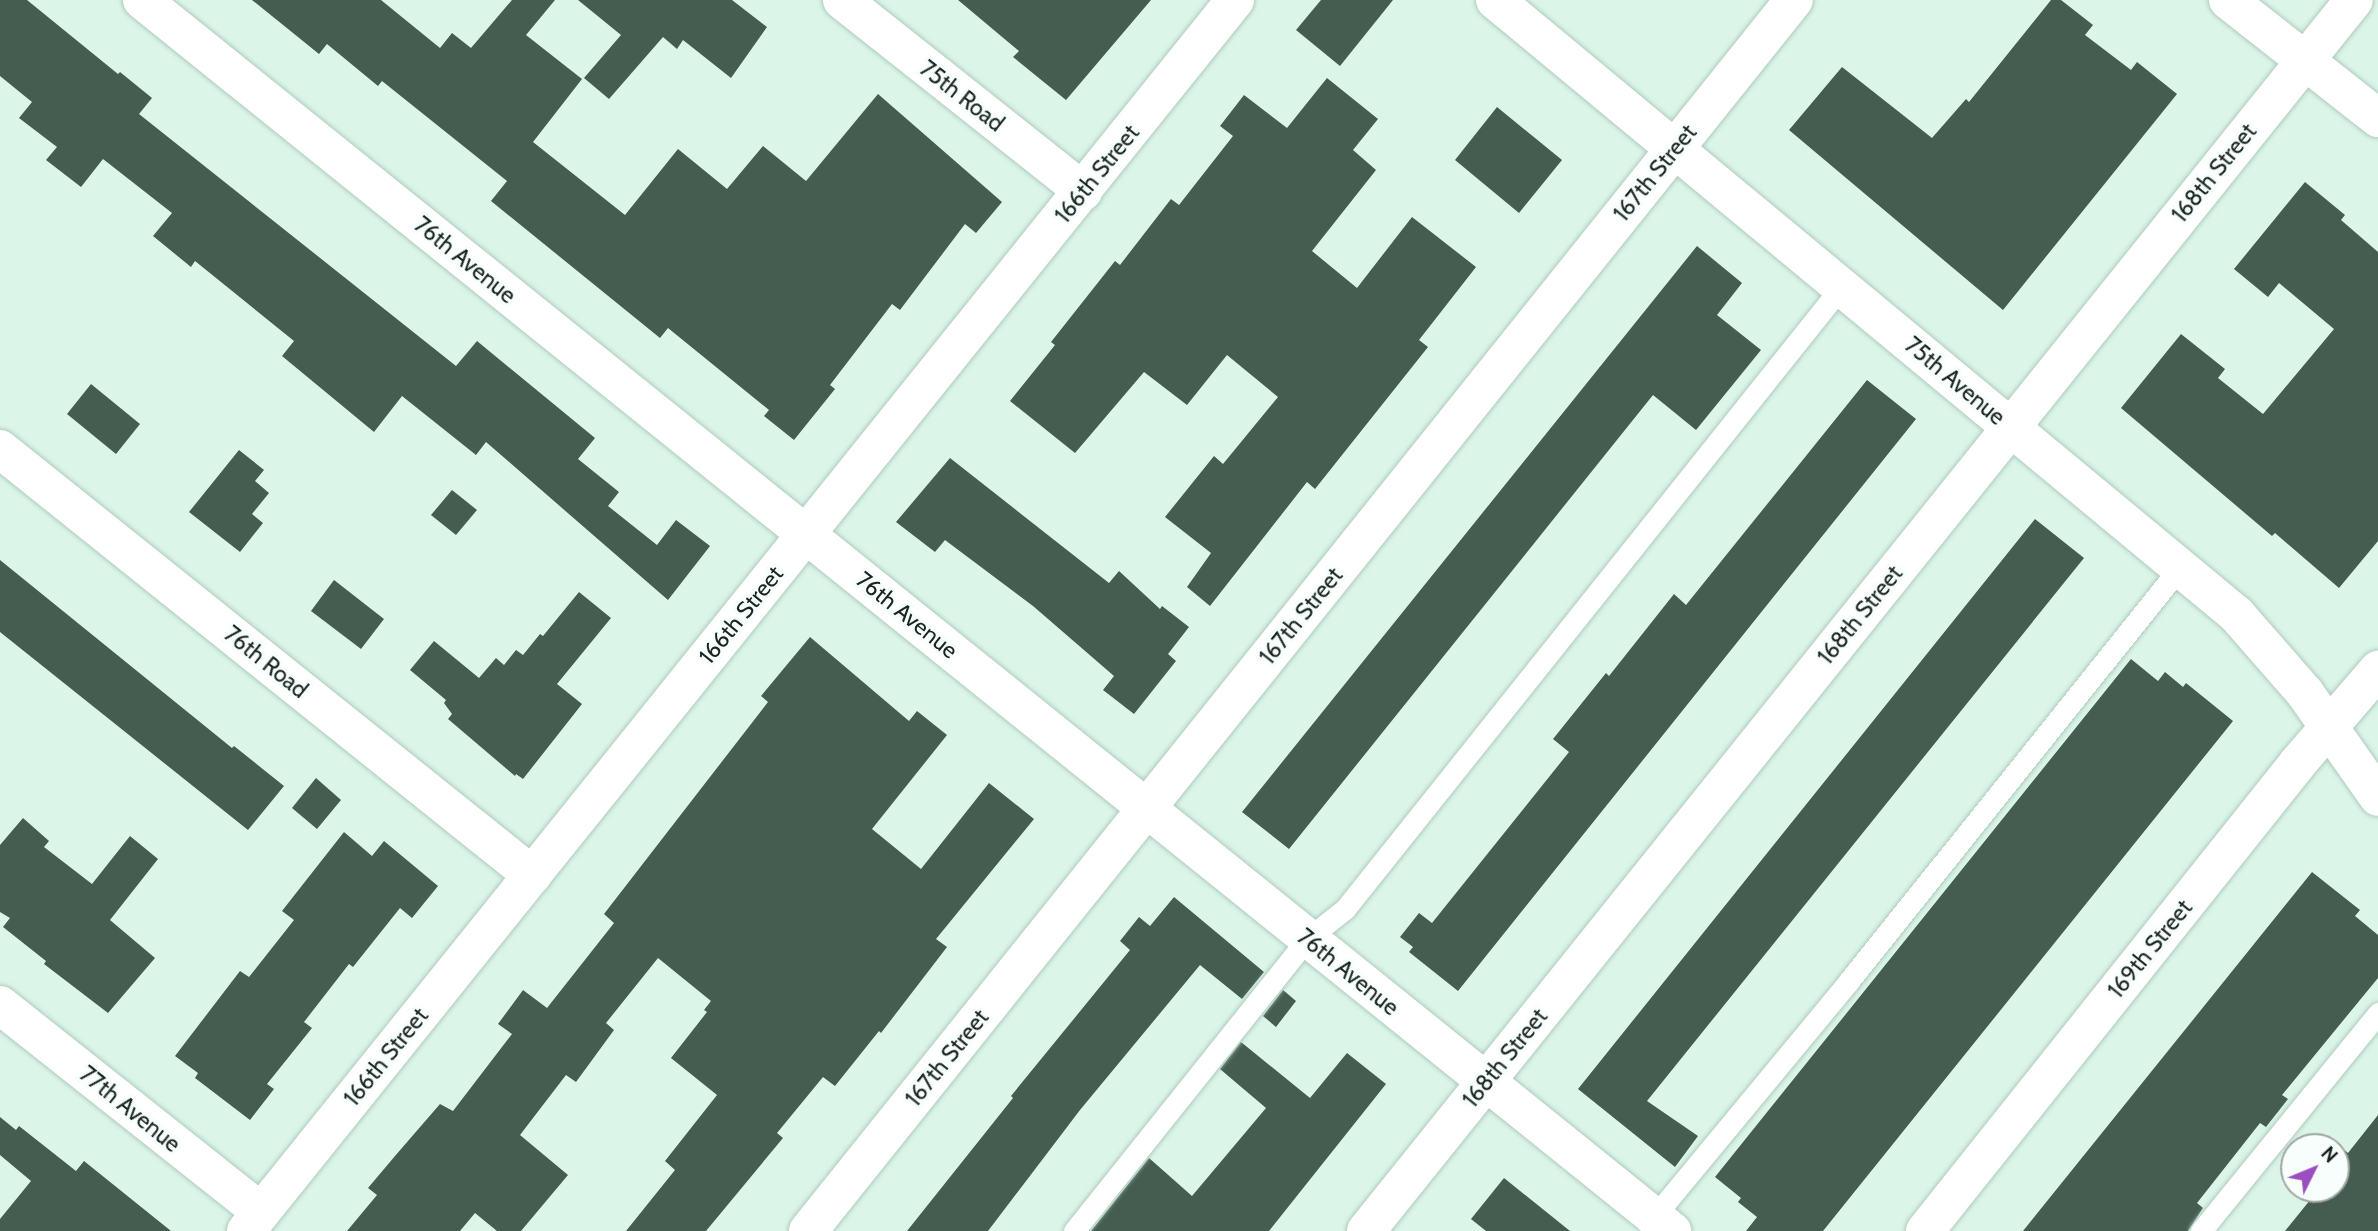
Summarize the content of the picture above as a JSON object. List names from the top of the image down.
{
  "streets": {
    "street": [
      "75th Road",
      "167th Street",
      "168th Street",
      "166th Street",
      "76th Avenue",
      "75th Avenue",
      "76th Road",
      "169th Street",
      "77th Avenue"
    ]
  },
  "crossings": [
    ["75th Road", "166th Street"],
    ["167th Street", "76th Avenue"],
    ["167th Street", "75th Avenue"],
    ["168th Street", "76th Avenue"],
    ["168th Street", "75th Avenue"],
    ["166th Street", "76th Avenue"],
    ["166th Street", "76th Road"],
    ["166th Street", "77th Avenue"],
    ["75th Avenue", "169th Street"]
  ],
  "north": "top right"
}
